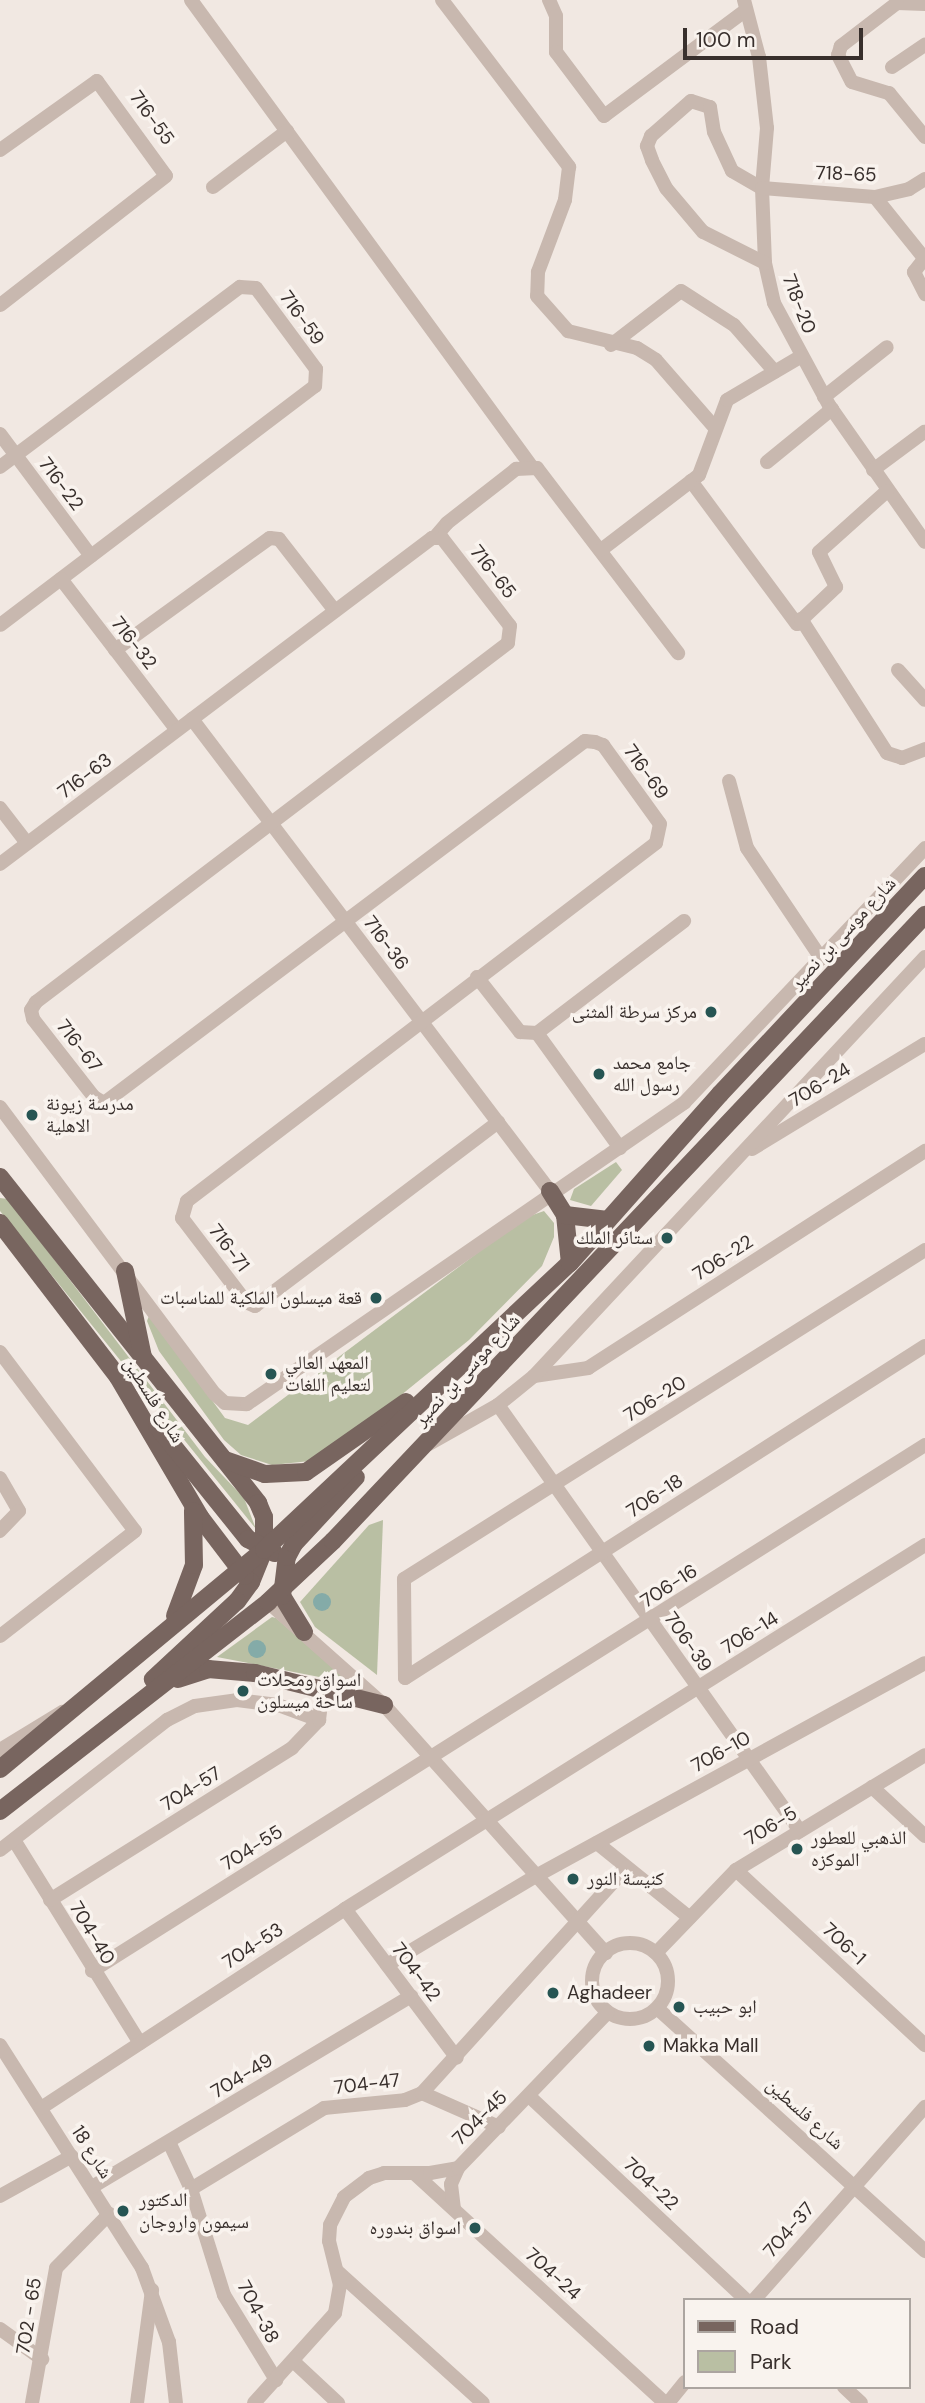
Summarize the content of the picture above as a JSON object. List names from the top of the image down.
{
  "streets": {
    "main road": ["شارع موسى بن نصير", "شارع فلسطين"],
    "street": [
      "716-55",
      "718-65",
      "718-20",
      "716-59",
      "716-22",
      "716-65",
      "716-32",
      "716-69",
      "716-63",
      "716-36",
      "716-67",
      "706-24",
      "716-71",
      "706-22",
      "706-20",
      "706-18",
      "706-16",
      "706-14",
      "706-39",
      "706-10",
      "704-57",
      "706-5",
      "704-55",
      "704-40",
      "706-1",
      "704-53",
      "704-42",
      "704-49",
      "704-47",
      "704-45",
      "شارع 18",
      "704-22",
      "704-37",
      "704-24",
      "704-38",
      "702 - 65"
    ]
  },
  "crossings": [
    ["718-65", "718-20"],
    ["716-59", "716-22"],
    ["716-59", "716-32"],
    ["716-65", "716-36"],
    ["716-65", "716-67"],
    ["716-32", "716-63"],
    ["716-69", "716-36"],
    ["716-69", "716-67"],
    ["716-69", "716-71"],
    ["716-63", "716-36"],
    ["شارع موسى بن نصير", "شارع فلسطين"],
    ["716-36", "716-67"],
    ["716-36", "716-71"],
    ["706-20", "706-18"],
    ["706-20", "706-39"],
    ["شارع فلسطين", "706-5"],
    ["شارع فلسطين", "704-45"],
    ["شارع فلسطين", "704-37"],
    ["706-18", "706-39"],
    ["706-16", "706-39"],
    ["706-16", "704-55"],
    ["706-14", "706-39"],
    ["706-14", "704-53"],
    ["706-39", "706-10"],
    ["706-39", "706-5"],
    ["706-10", "704-42"],
    ["704-57", "704-40"],
    ["706-5", "706-1"],
    ["706-5", "704-45"],
    ["704-55", "704-40"],
    ["704-40", "704-53"],
    ["704-53", "704-42"],
    ["704-53", "شارع 18"],
    ["704-42", "704-49"],
    ["704-42", "704-47"],
    ["704-49", "شارع 18"],
    ["704-49", "704-38"],
    ["704-47", "704-38"],
    ["704-45", "704-22"],
    ["704-45", "704-24"],
    ["704-45", "704-38"],
    ["شارع 18", "702 - 65"]
  ],
  "places": [
    "مركز سرطة المثنى",
    "جامع محمد رسول الله",
    "مدرسة زيونة الاهلية",
    "ستائر الملك",
    "قعة ميسلون الملكية للمناسبات",
    "المعهد العالي لتعليم اللغات",
    "اسواق ومحلات ساحة ميسلون",
    "الذهبي للعطور الموكزه",
    "كنيسة النور",
    "Aghadeer",
    "ابو حبيب",
    "Makka Mall",
    "الدكتور سيمون واروجان",
    "اسواق بندوره"
  ],
  "legend": ["Road", "Park"],
  "scale_bar": "100 m"
}
